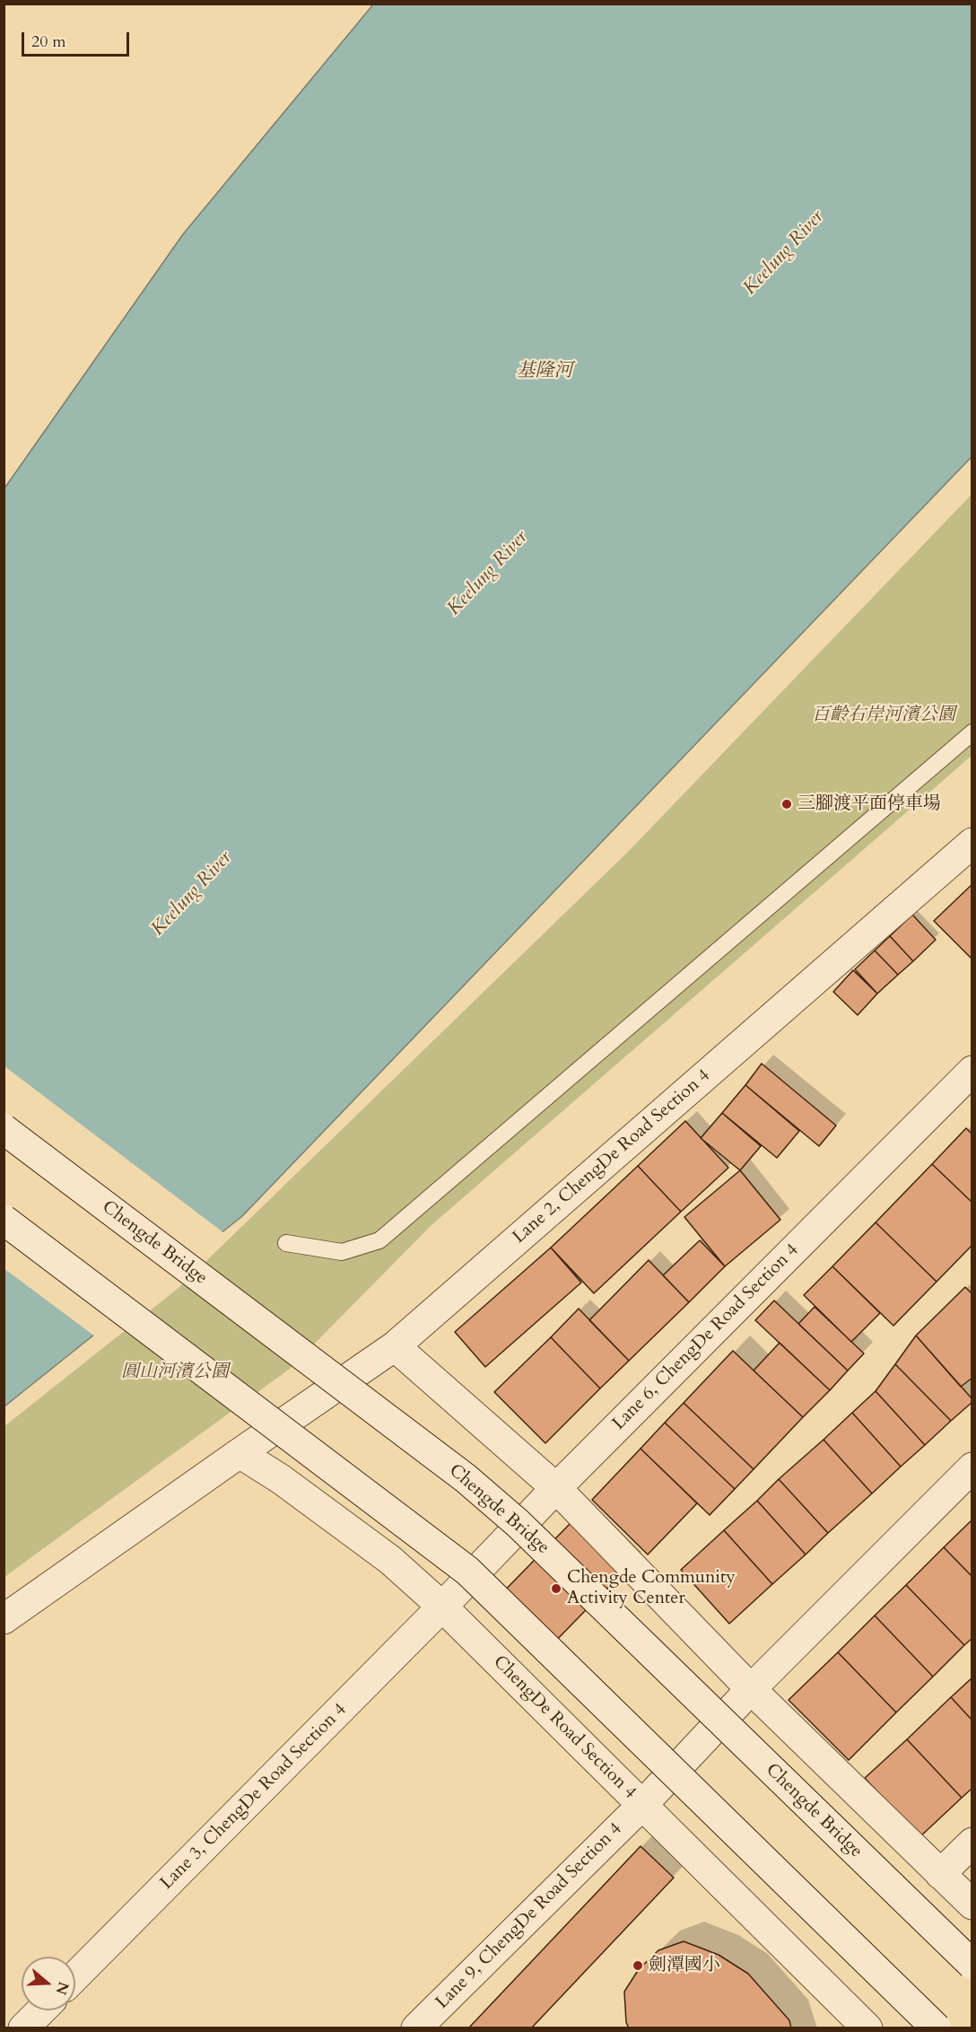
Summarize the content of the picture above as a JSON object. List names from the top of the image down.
{
  "streets": {
    "street": [
      "Lane 2, ChengDe Road Section 4",
      "Chengde Bridge",
      "Lane 6, ChengDe Road Section 4",
      "ChengDe Road Section 4",
      "Lane 3, ChengDe Road Section 4",
      "Lane 9, ChengDe Road Section 4"
    ]
  },
  "crossings": [
    ["Lane 2, ChengDe Road Section 4", "ChengDe Road Section 4"],
    ["Lane 6, ChengDe Road Section 4", "ChengDe Road Section 4"],
    ["Lane 6, ChengDe Road Section 4", "Lane 3, ChengDe Road Section 4"],
    ["ChengDe Road Section 4", "Lane 3, ChengDe Road Section 4"],
    ["ChengDe Road Section 4", "Lane 9, ChengDe Road Section 4"]
  ],
  "water": ["Keelung River", "基隆河"],
  "parks": ["百齡右岸河濱公園", "圓山河濱公園"],
  "places": ["三腳渡平面停車場", "Chengde Community Activity Center", "劍潭國小"],
  "scale_bar": "20 m",
  "north": "right"
}
